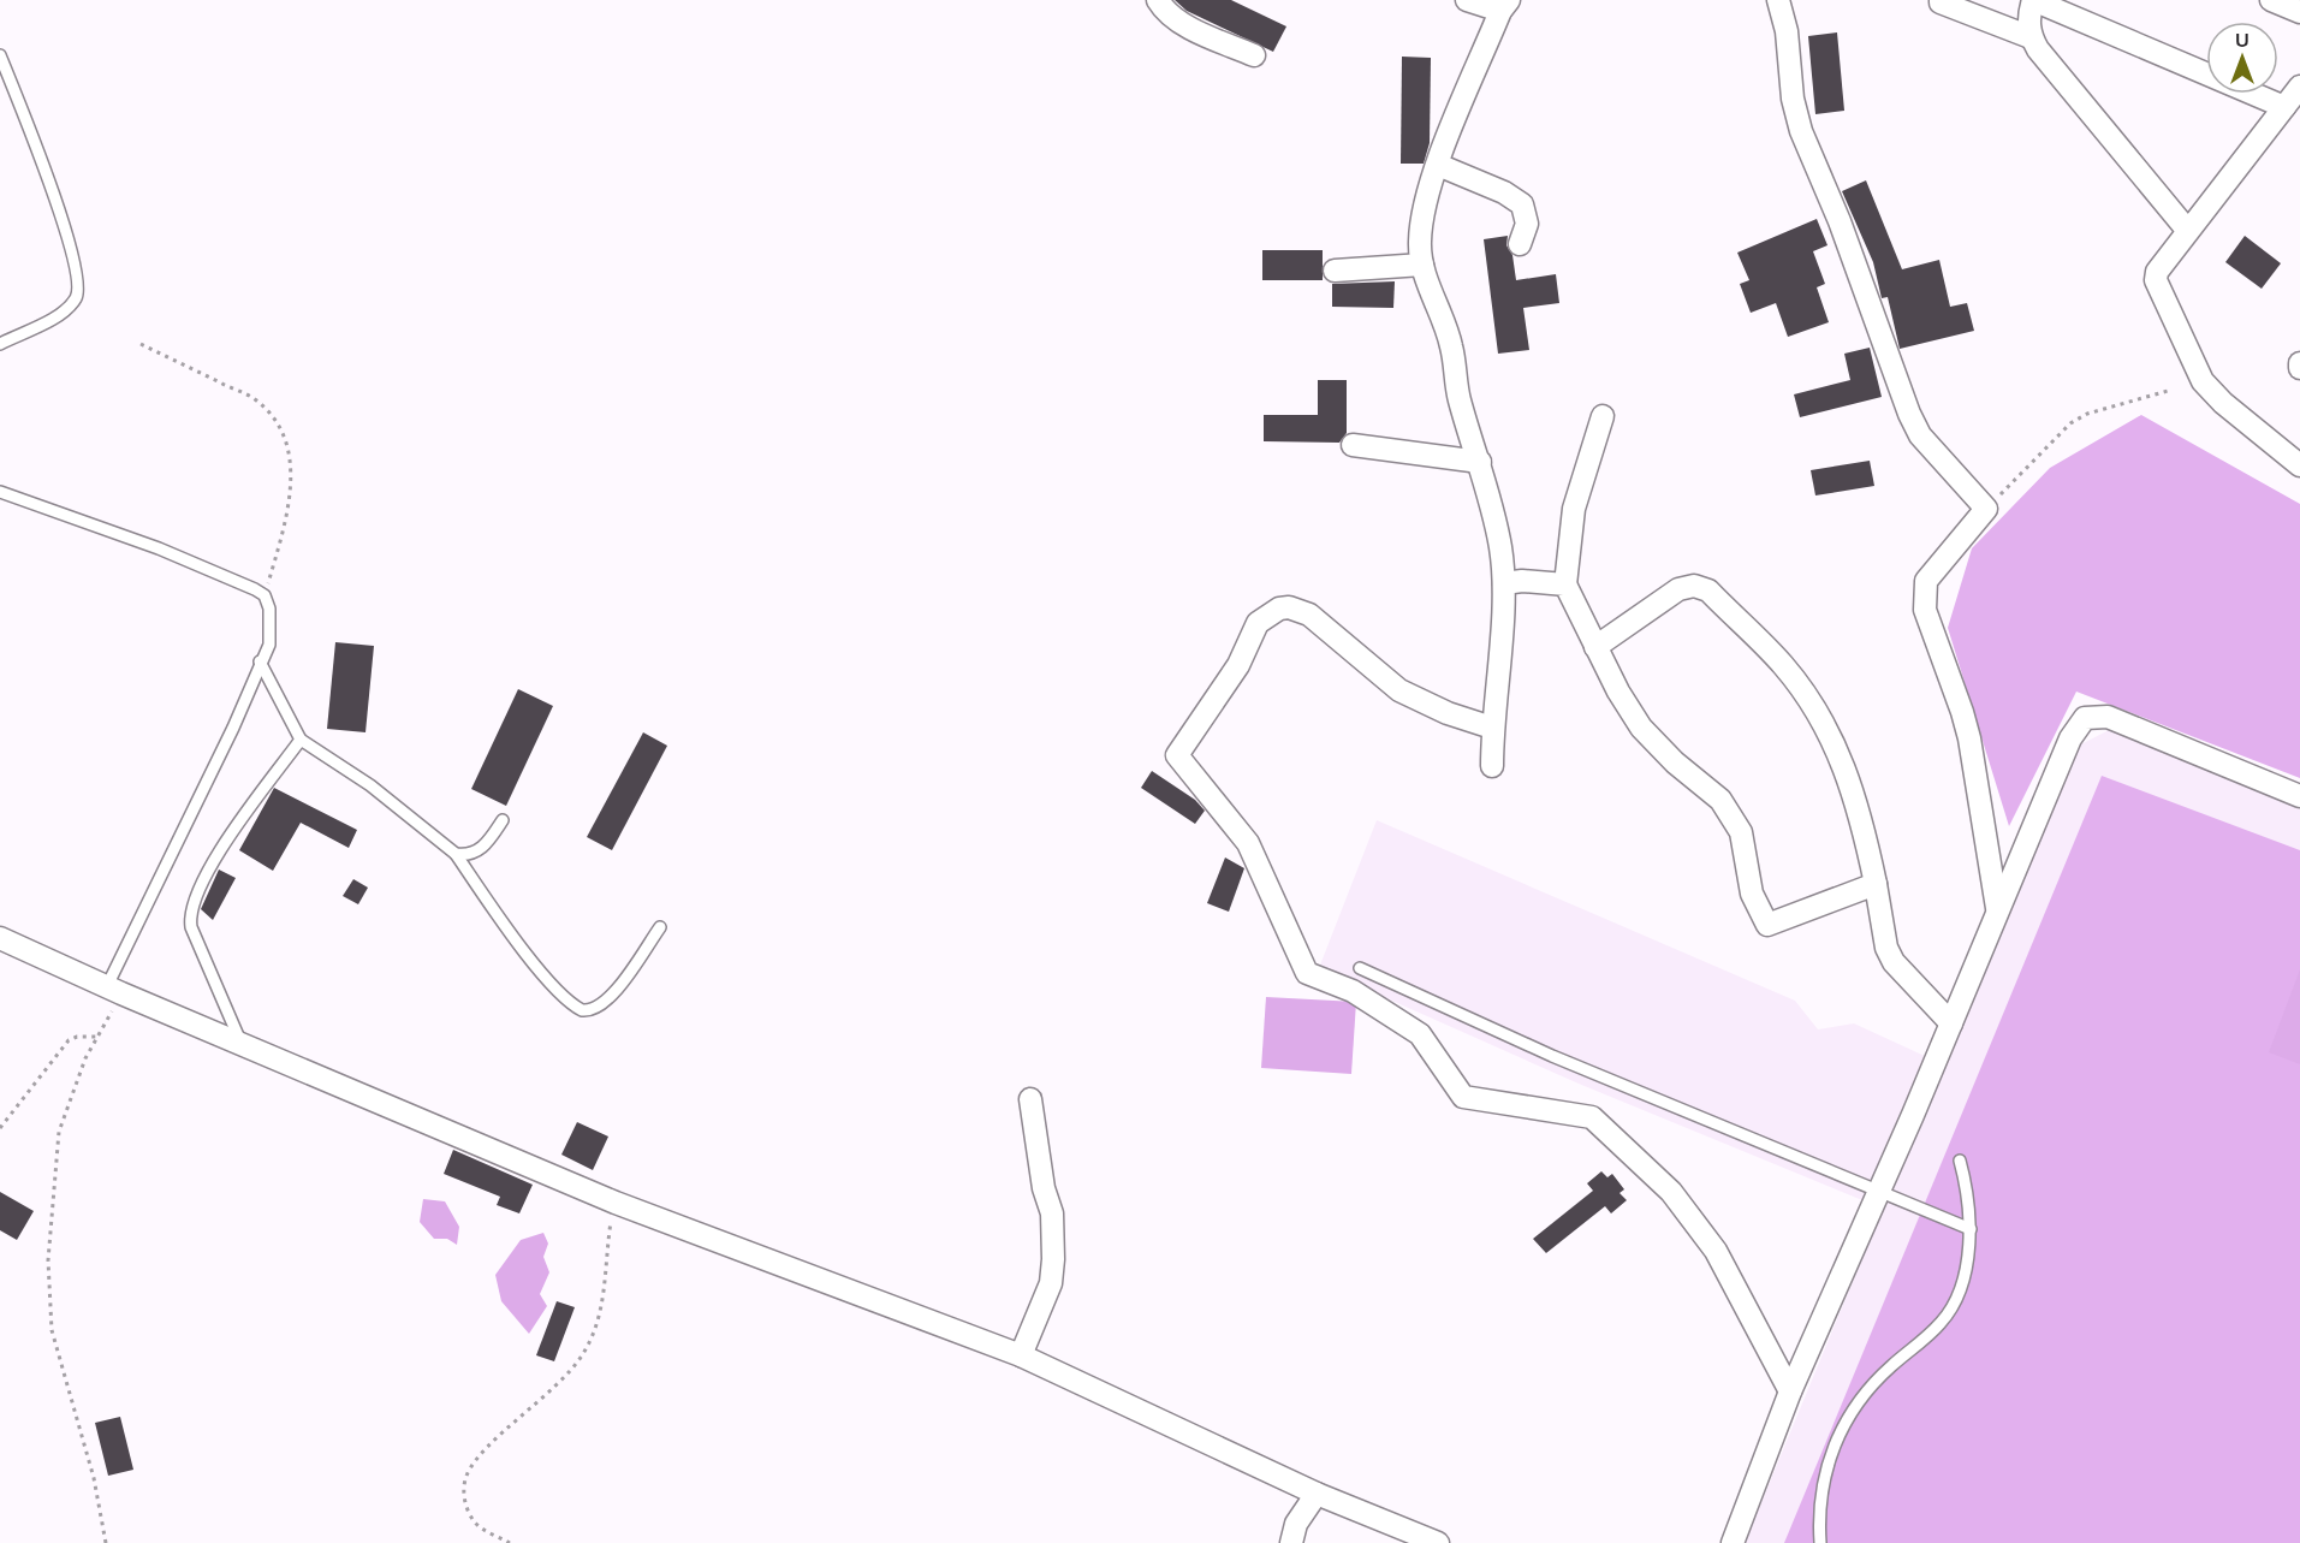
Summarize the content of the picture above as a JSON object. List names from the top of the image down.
{
  "north": "top"
}
